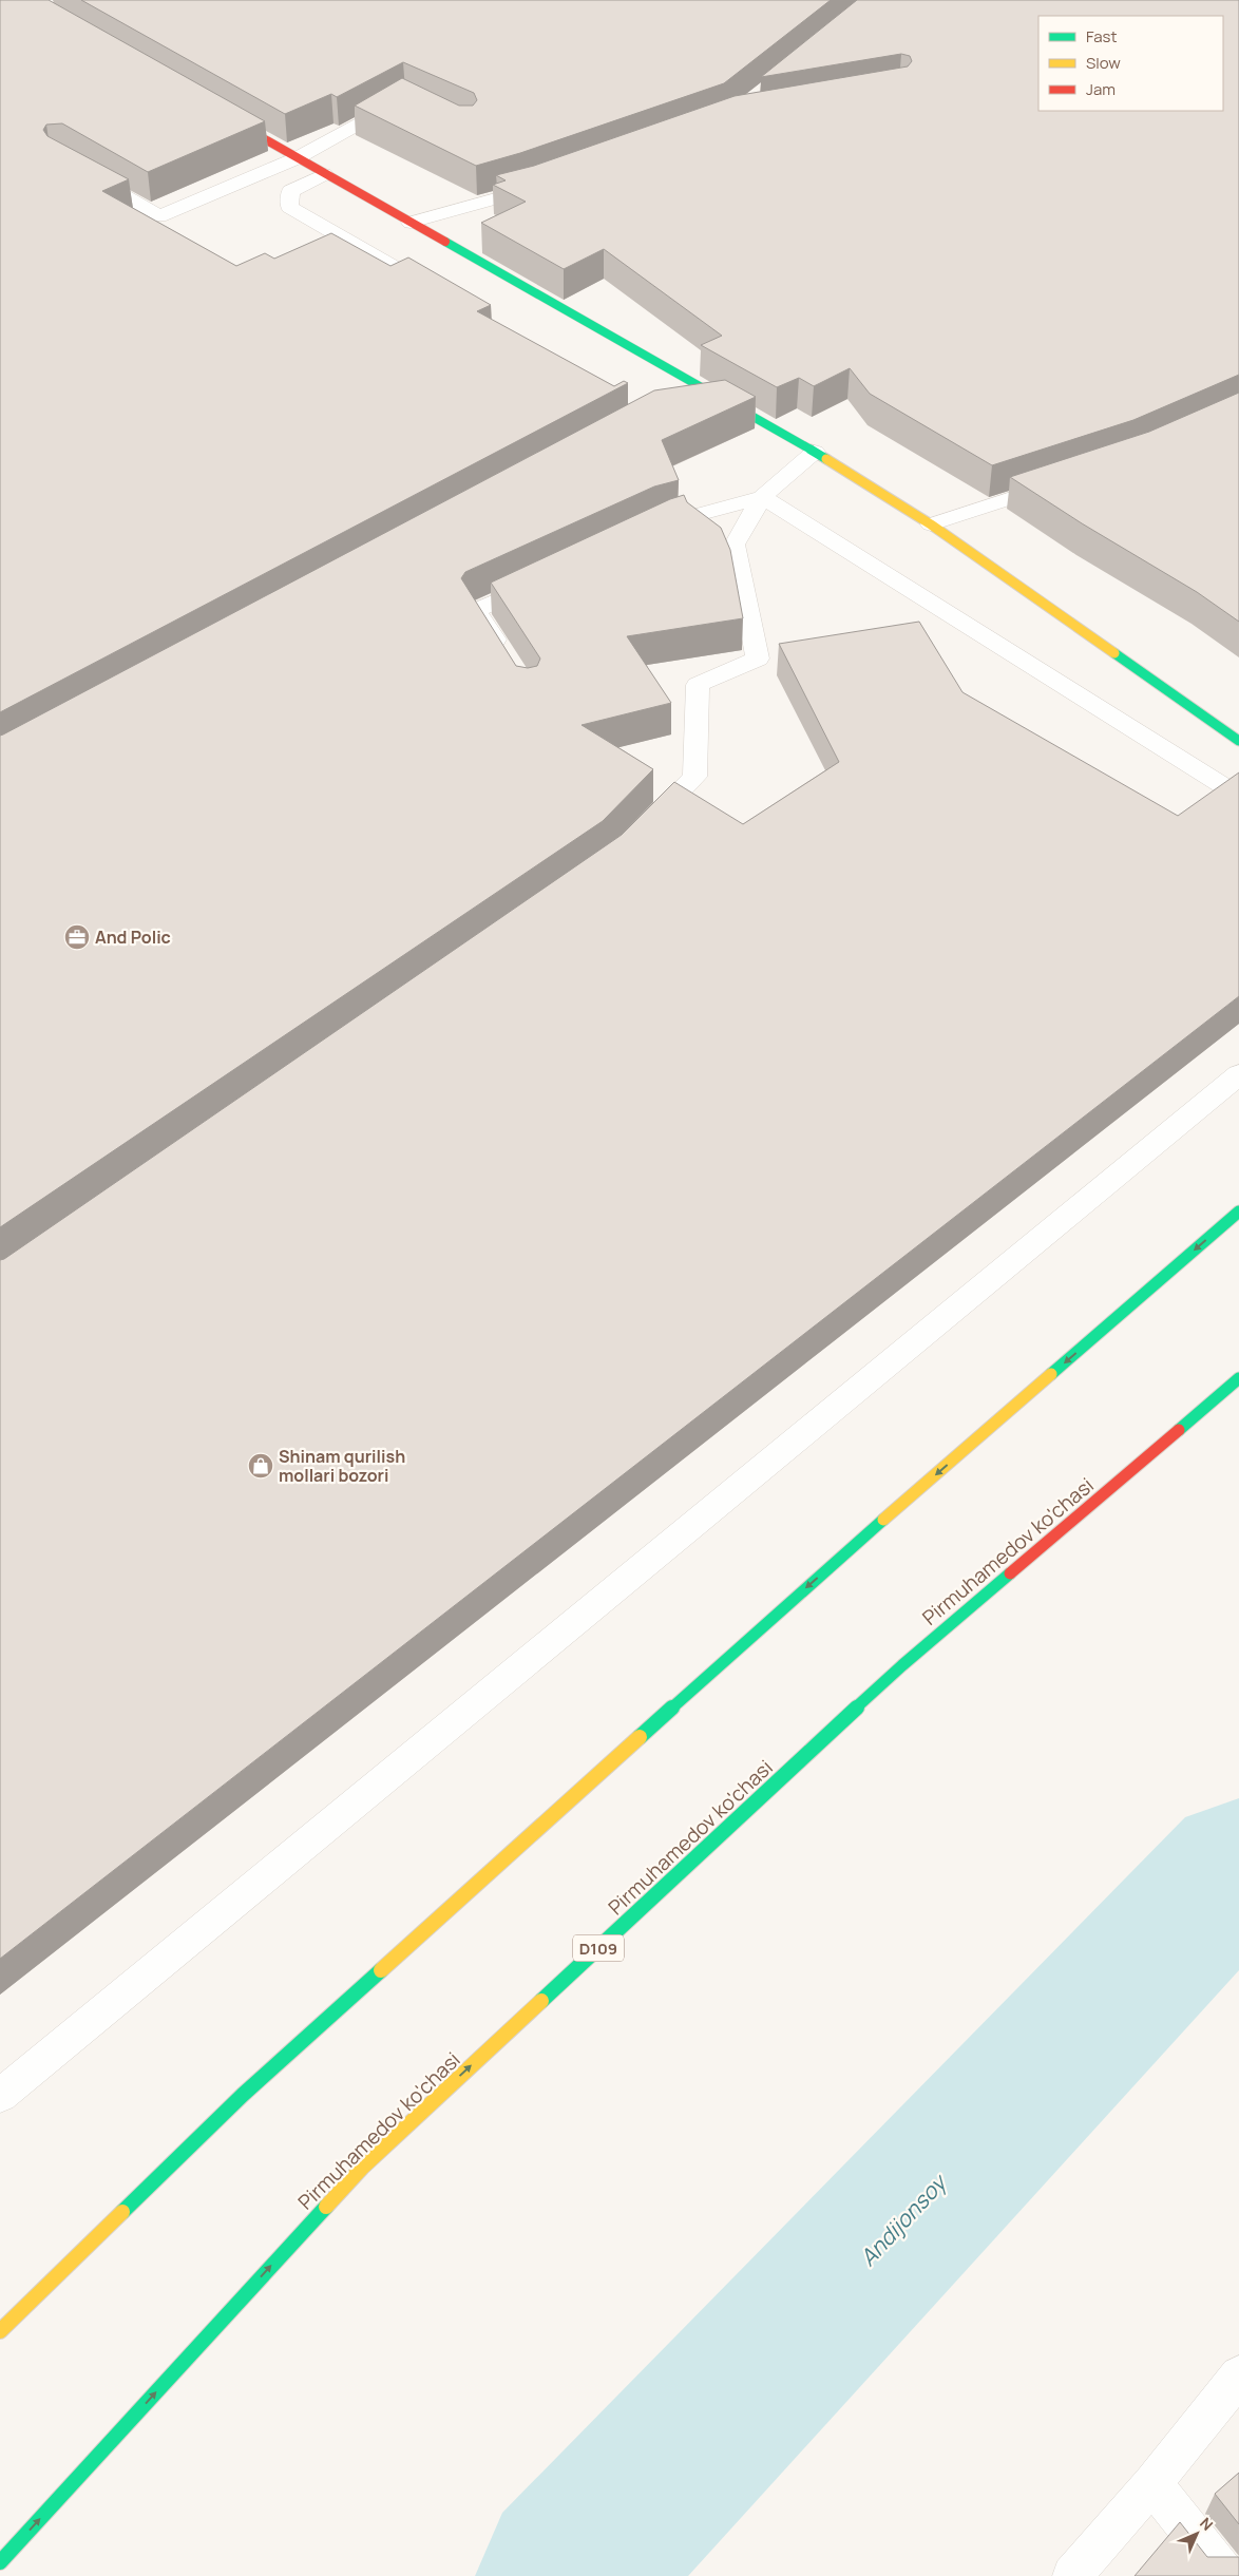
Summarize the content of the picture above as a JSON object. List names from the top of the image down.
{
  "streets": {
    "main road": ["Pirmuhamedov ko'chasi", "D109"]
  },
  "one_way": ["Pirmuhamedov ko'chasi"],
  "water": ["Andijonsoy"],
  "places": {
    "office": ["And Polic"],
    "shop": ["Shinam qurilish mollari bozori"]
  },
  "legend": ["Fast", "Slow", "Jam"],
  "north": "top right"
}
